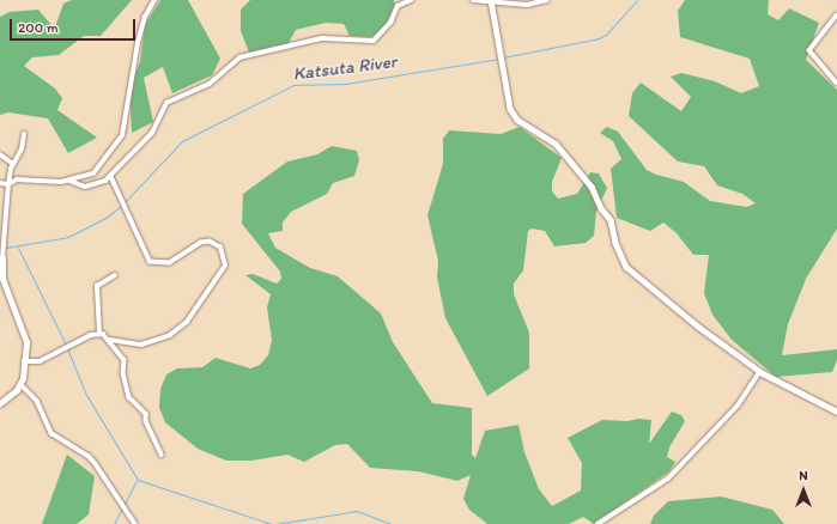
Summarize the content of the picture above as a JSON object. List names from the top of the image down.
{
  "water": ["Katsuta River"],
  "scale_bar": "200 m",
  "north": "top"
}
